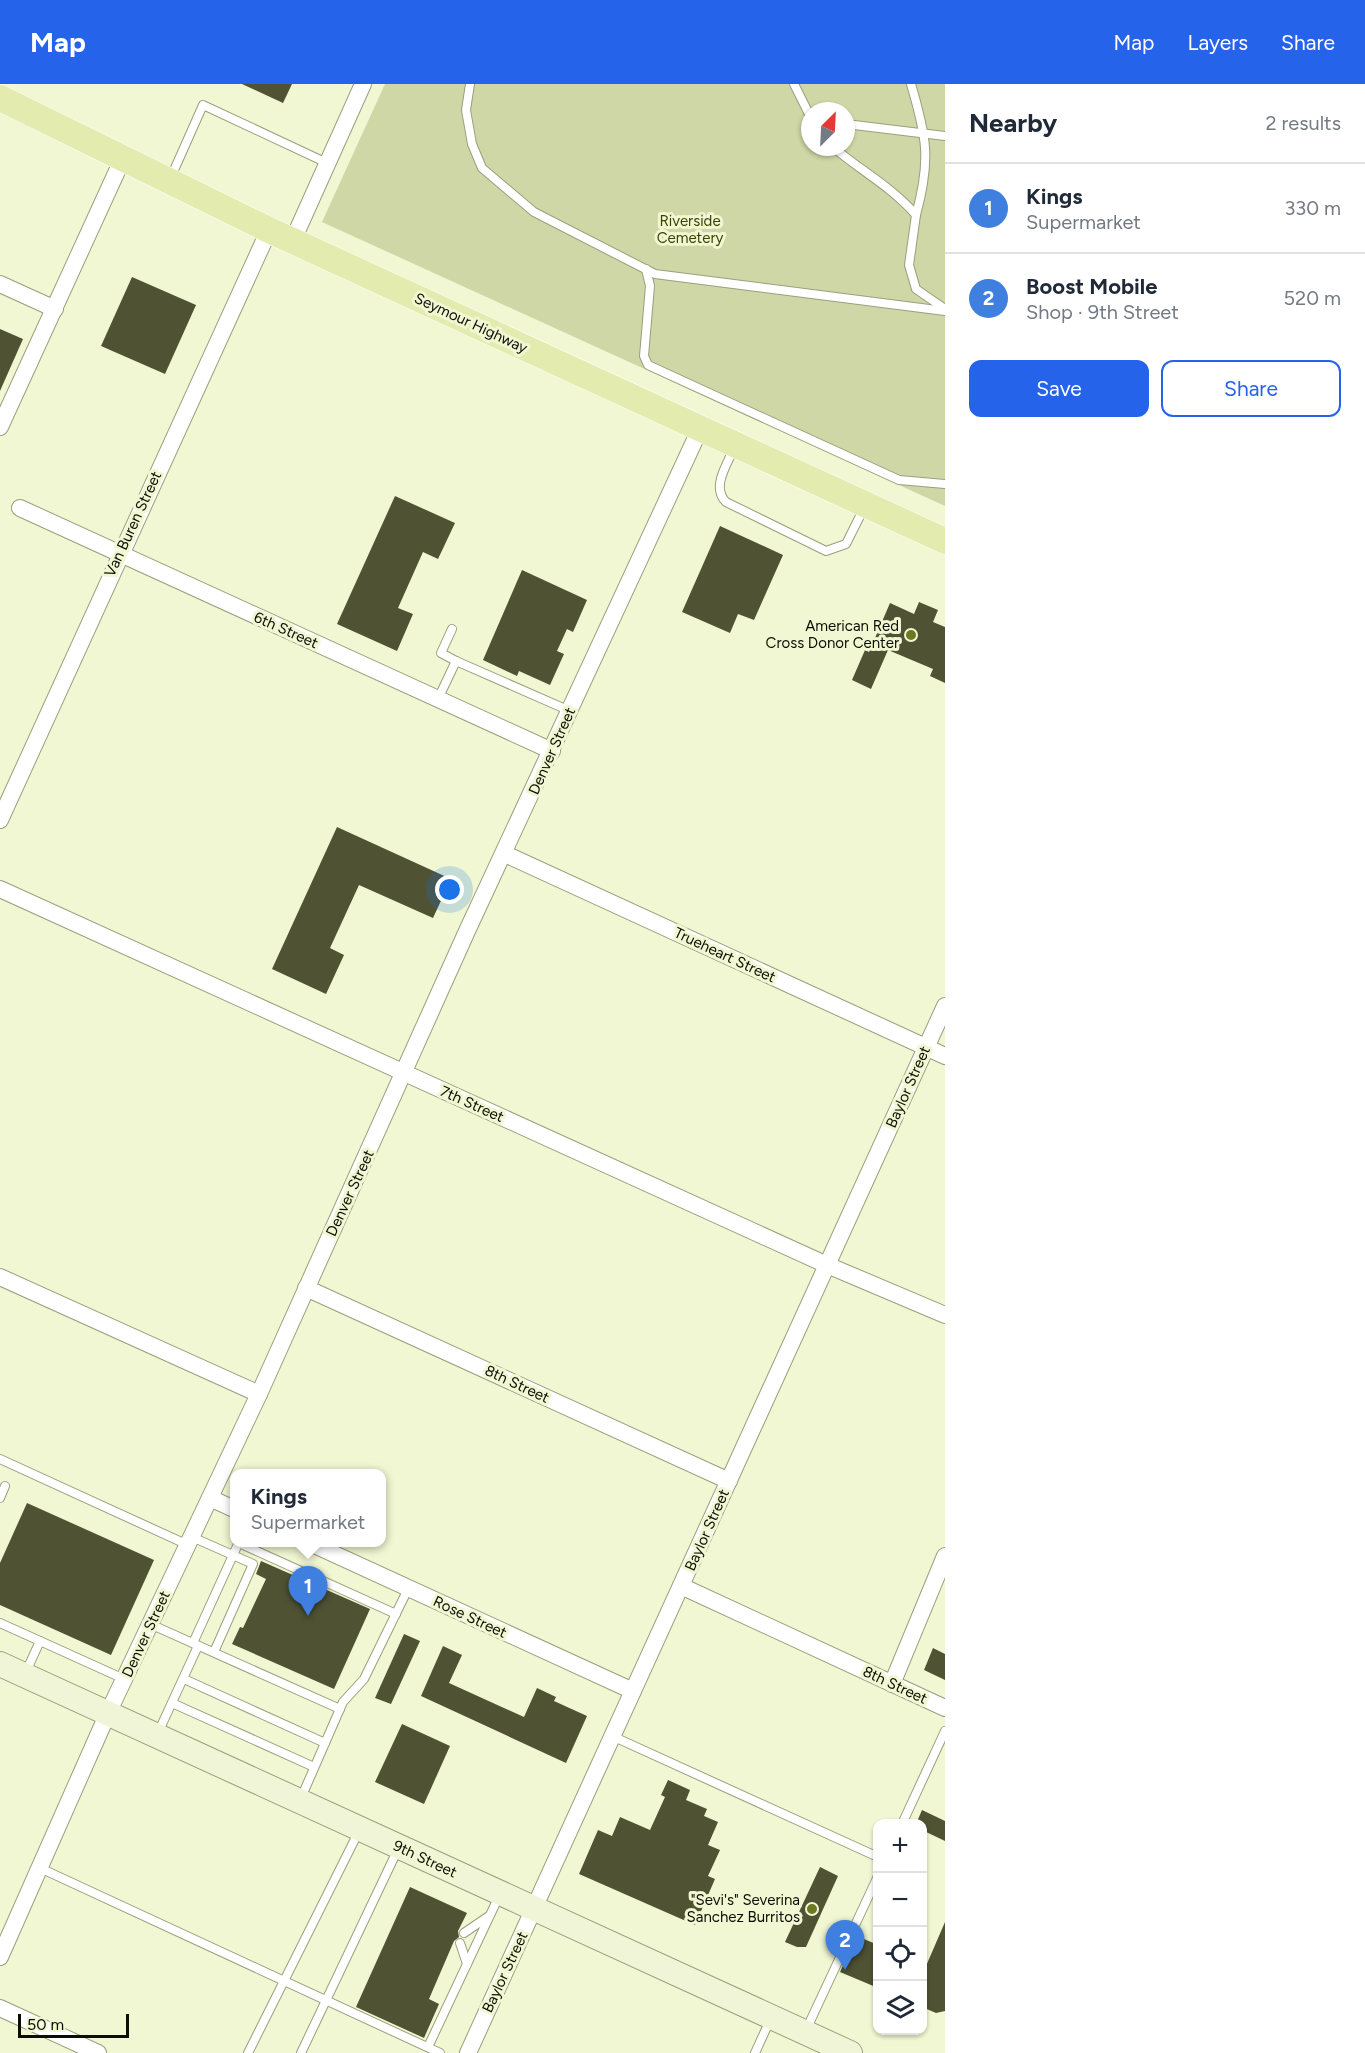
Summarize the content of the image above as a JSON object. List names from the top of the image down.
{
  "streets": {
    "main road": ["Seymour Highway"],
    "street": [
      "Van Buren Street",
      "6th Street",
      "Denver Street",
      "Trueheart Street",
      "Baylor Street",
      "7th Street",
      "8th Street",
      "Rose Street",
      "9th Street"
    ]
  },
  "crossings": [
    ["Seymour Highway", "Van Buren Street"],
    ["Seymour Highway", "Denver Street"],
    ["Van Buren Street", "6th Street"],
    ["6th Street", "Denver Street"],
    ["Denver Street", "Trueheart Street"],
    ["Denver Street", "7th Street"],
    ["Denver Street", "8th Street"],
    ["Denver Street", "9th Street"],
    ["Trueheart Street", "Baylor Street"],
    ["Baylor Street", "7th Street"],
    ["Baylor Street", "8th Street"],
    ["Baylor Street", "Rose Street"],
    ["Baylor Street", "9th Street"]
  ],
  "parks": ["Riverside Cemetery"],
  "places": ["American Red Cross Donor Center", "\"Sevi's\" Severina Sanchez Burritos"],
  "scale_bar": "50 m",
  "north": "top right",
  "page": {
    "header": "Map",
    "nav": ["Map", "Layers", "Share"],
    "heading": ["Nearby", "2 results"],
    "list": [
      {
        "mark": "1",
        "name": "Kings",
        "note": "Supermarket",
        "value": "330 m"
      },
      {
        "mark": "2",
        "name": "Boost Mobile",
        "note": "Shop · 9th Street",
        "value": "520 m"
      }
    ],
    "buttons": ["Save", "Share"],
    "popup": ["Kings", "Supermarket"],
    "pins": ["1", "2"],
    "map_buttons": ["+", "−"],
    "scale": "50 m"
  }
}
